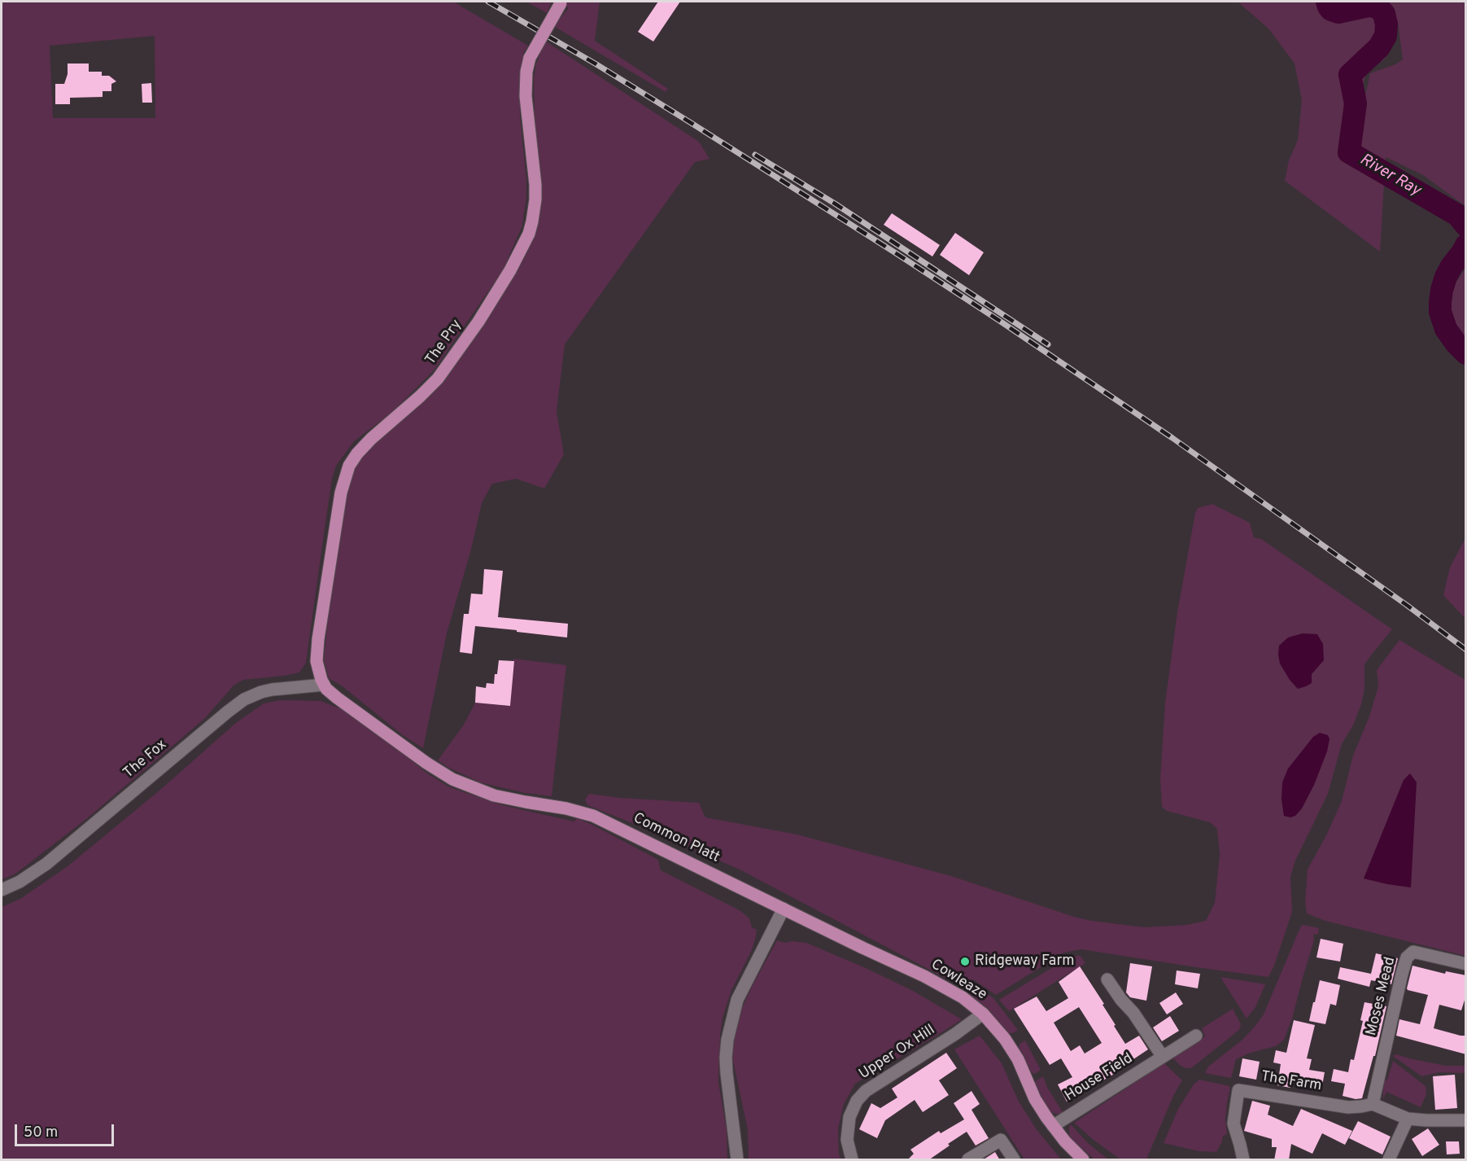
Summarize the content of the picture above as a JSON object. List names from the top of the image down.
{
  "streets": {
    "main road": ["The Pry", "Common Platt", "Cowleaze"],
    "street": [
      "The Fox",
      "Moses Mead",
      "Upper Ox Hill",
      "House Field",
      "The Farm"
    ]
  },
  "crossings": [
    ["The Pry", "The Fox"],
    ["The Pry", "Common Platt"],
    ["The Fox", "Common Platt"],
    ["Common Platt", "Cowleaze"],
    ["Cowleaze", "Upper Ox Hill"],
    ["Cowleaze", "House Field"],
    ["Moses Mead", "The Farm"]
  ],
  "water": ["River Ray"],
  "places": ["Ridgeway Farm"],
  "scale_bar": "50 m"
}
